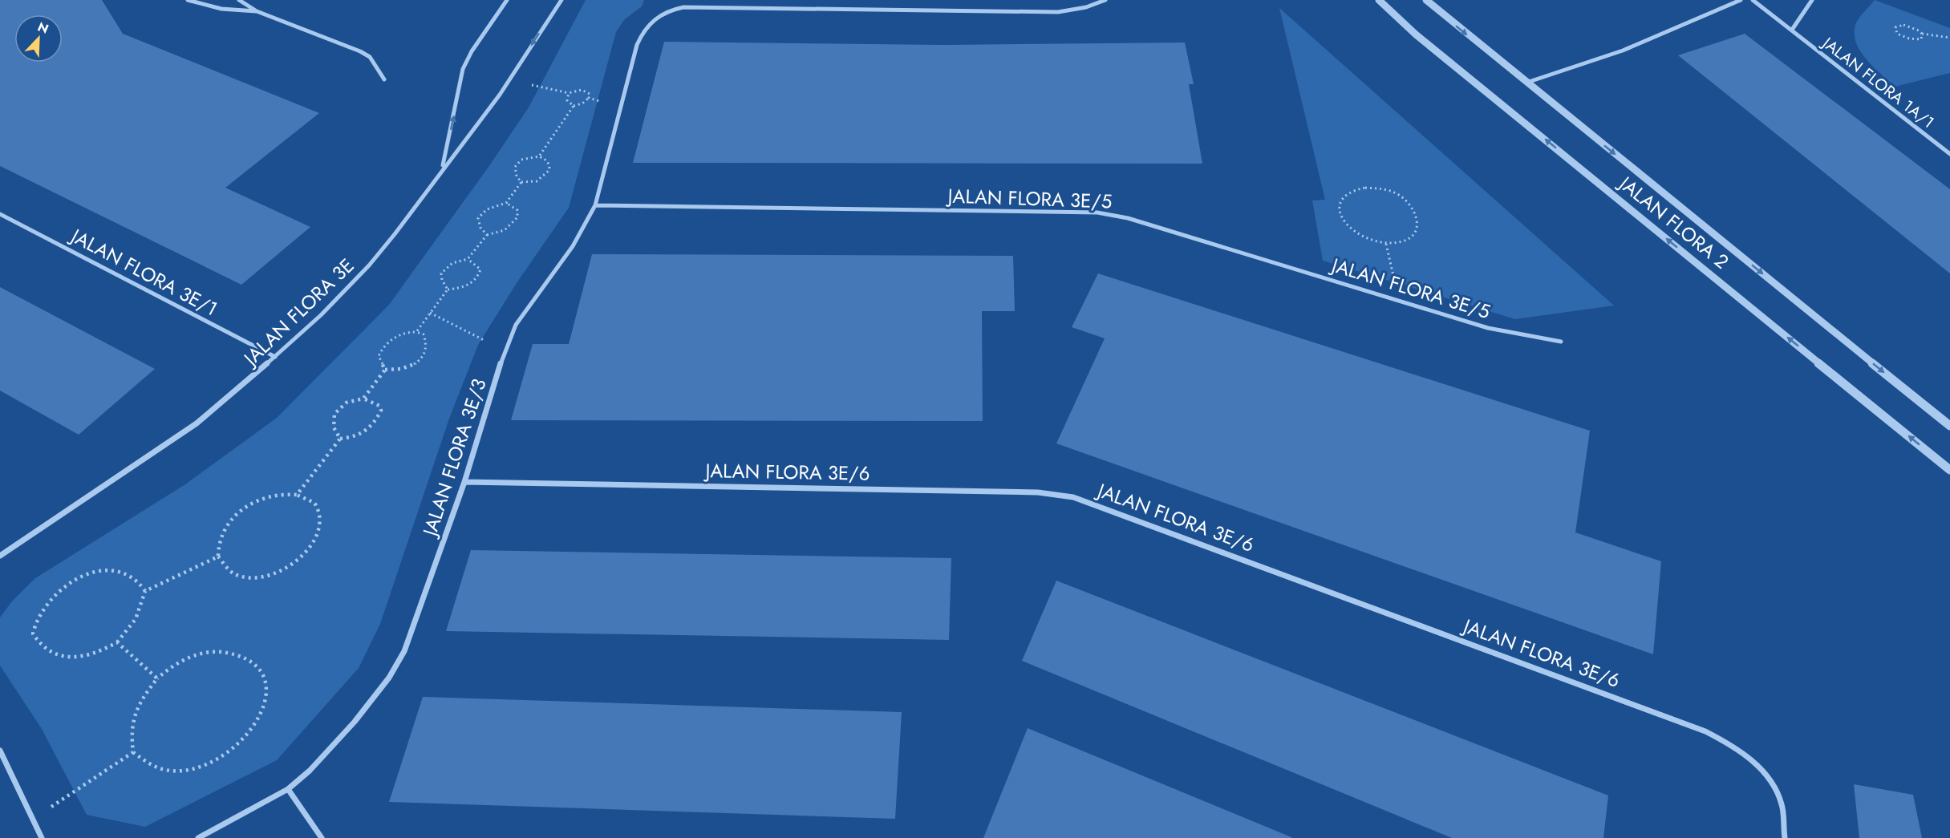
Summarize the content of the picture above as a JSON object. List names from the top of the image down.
{
  "streets": {
    "street": [
      "JALAN FLORA 1A/1",
      "JALAN FLORA 3E/5",
      "JALAN FLORA 2",
      "JALAN FLORA 3E/1",
      "JALAN FLORA 3E",
      "JALAN FLORA 3E/3",
      "JALAN FLORA 3E/6"
    ]
  },
  "crossings": [
    ["JALAN FLORA 3E/5", "JALAN FLORA 3E/3"],
    ["JALAN FLORA 3E/1", "JALAN FLORA 3E"],
    ["JALAN FLORA 3E/3", "JALAN FLORA 3E/6"]
  ],
  "north": "top right"
}
